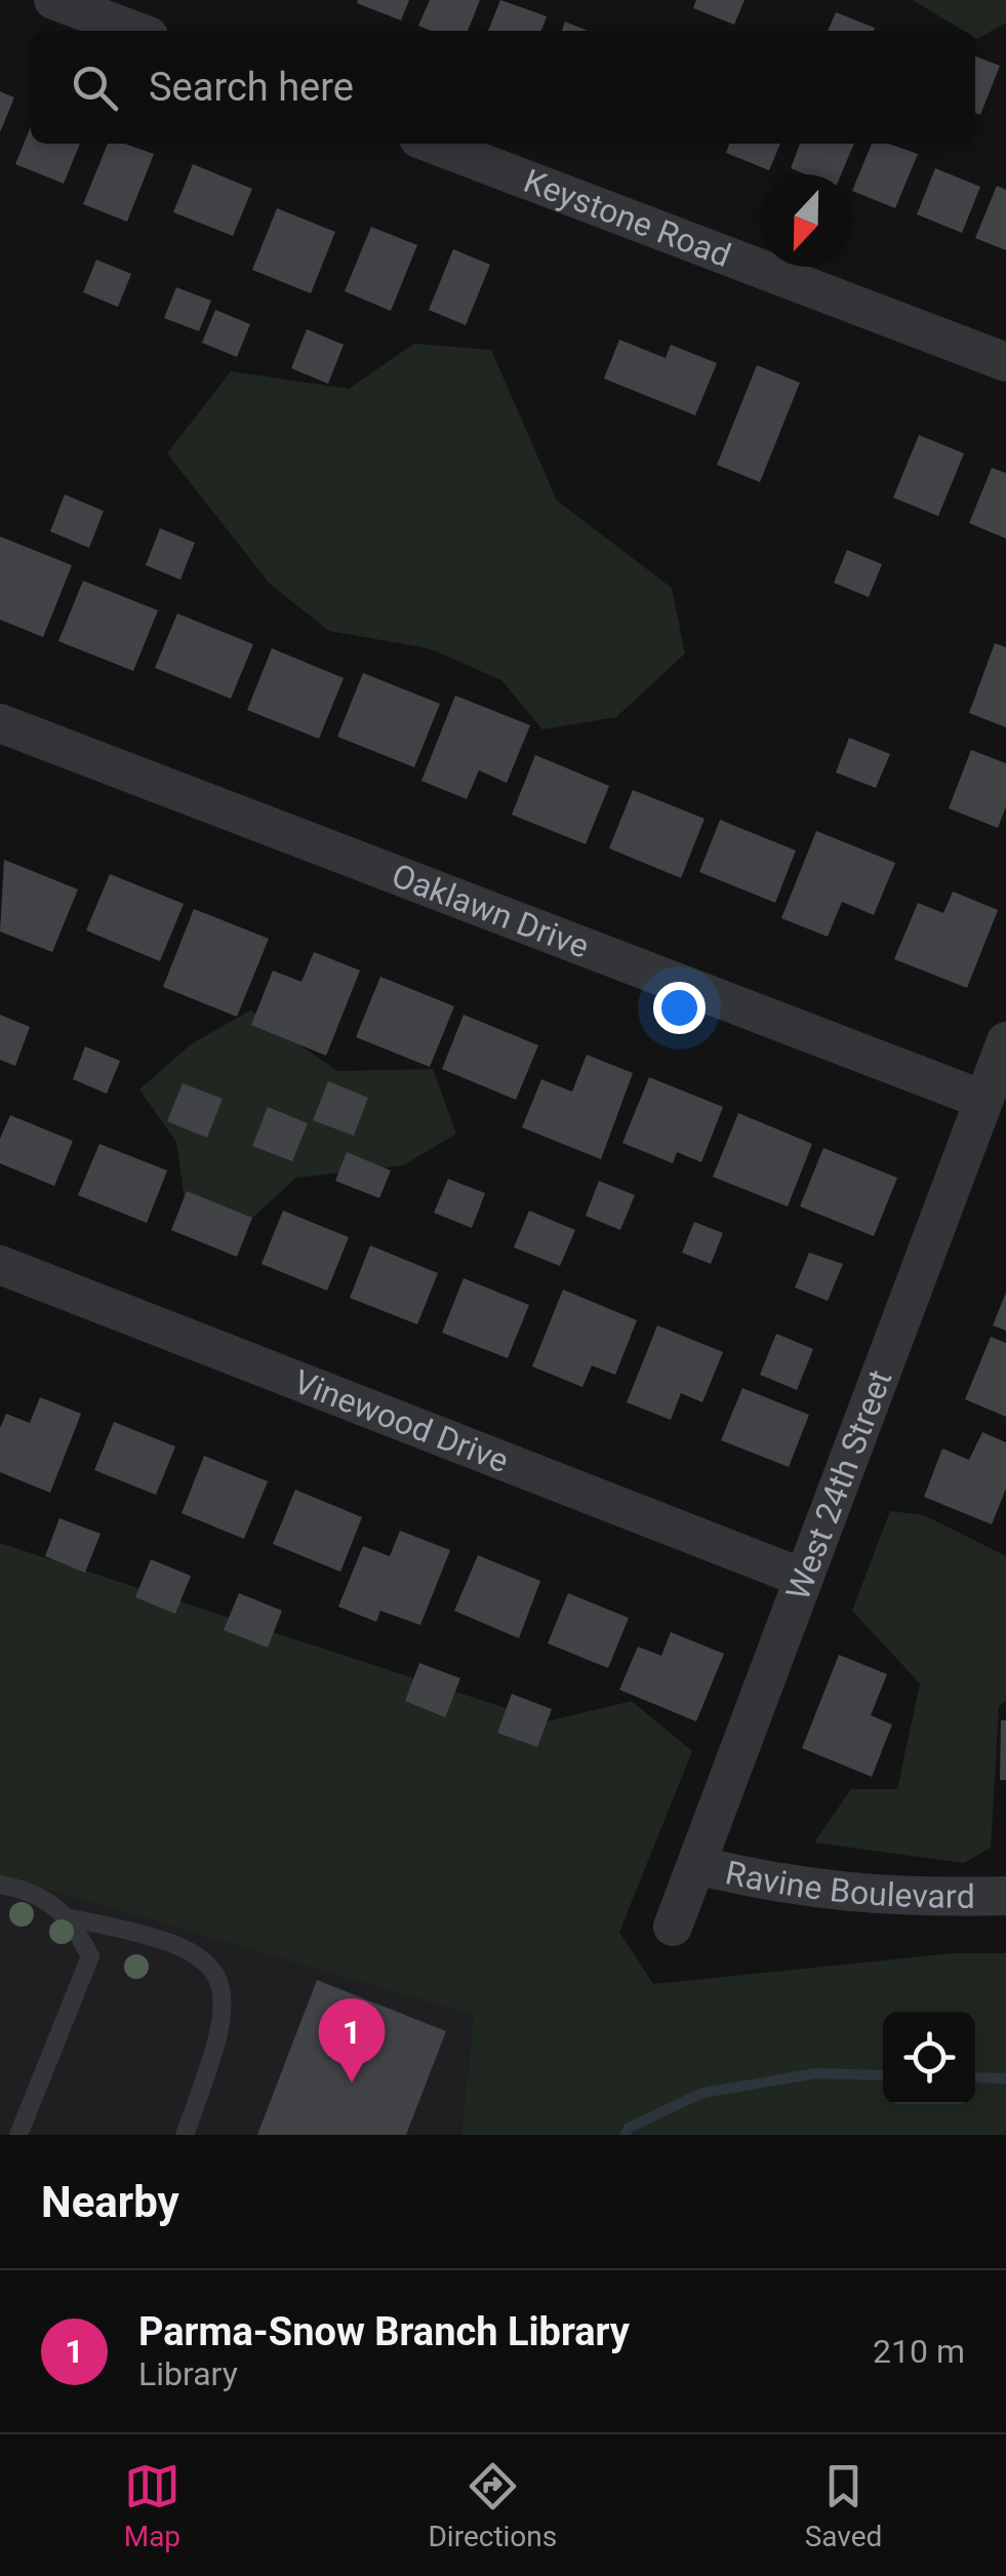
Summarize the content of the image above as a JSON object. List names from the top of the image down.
{
  "streets": {
    "street": [
      "Keystone Road",
      "Oaklawn Drive",
      "Vinewood Drive",
      "West 24th Street",
      "Ravine Boulevard"
    ]
  },
  "crossings": [
    ["Oaklawn Drive", "West 24th Street"],
    ["Vinewood Drive", "West 24th Street"],
    ["West 24th Street", "Ravine Boulevard"]
  ],
  "north": "bottom",
  "page": {
    "search": "Search here",
    "pins": "1",
    "heading": "Nearby",
    "list": [
      {
        "mark": "1",
        "name": "Parma-Snow Branch Library",
        "note": "Library",
        "value": "210 m"
      }
    ],
    "nav": ["Map", "Directions", "Saved"]
  }
}
